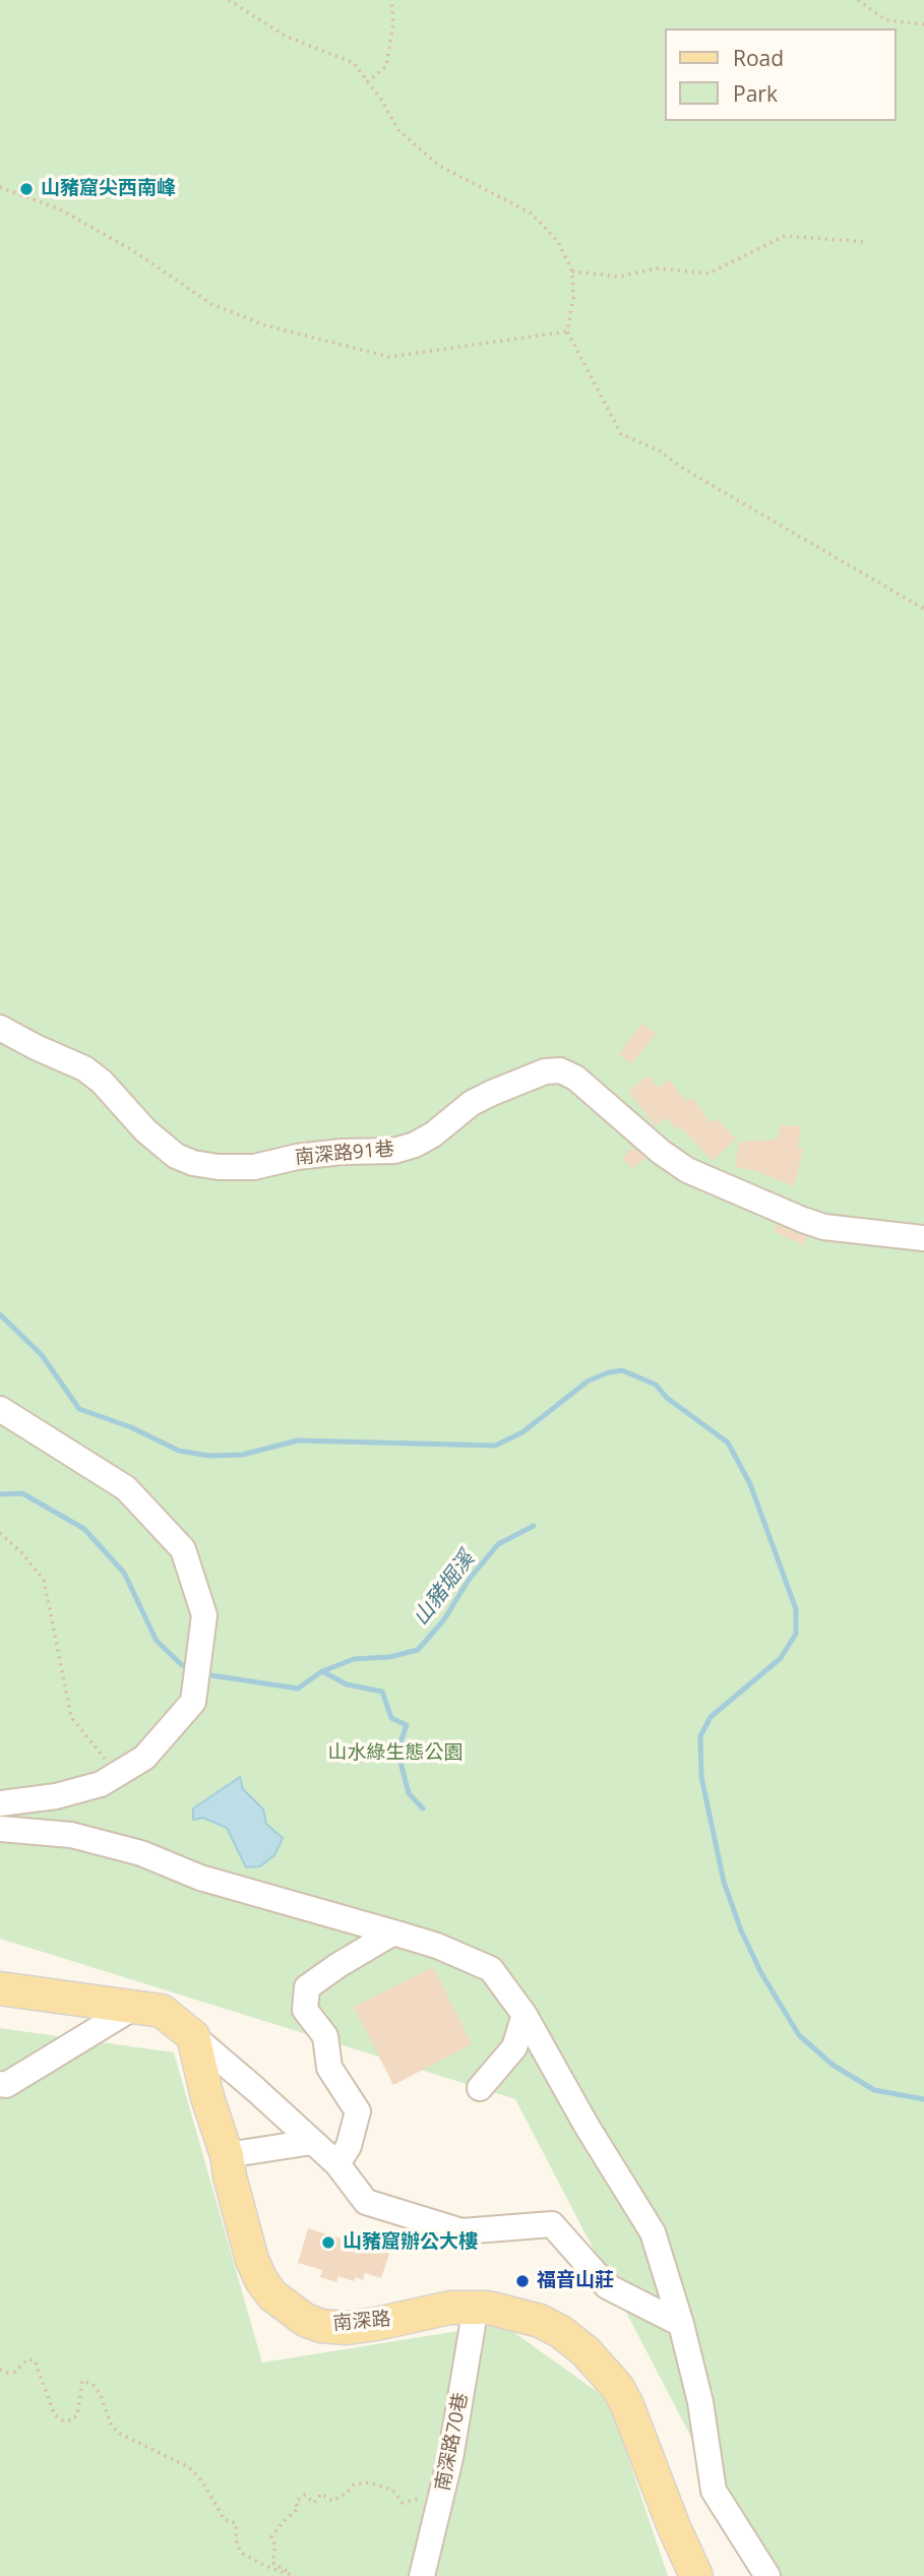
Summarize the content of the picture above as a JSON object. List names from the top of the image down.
{
  "streets": {
    "main road": ["南深路"],
    "street": ["南深路91巷", "南深路70巷"]
  },
  "crossings": [
    ["南深路", "南深路70巷"]
  ],
  "water": ["山豬堀溪"],
  "parks": ["山水綠生態公園"],
  "places": ["山豬窟尖西南峰", "山豬窟辦公大樓", "福音山莊"],
  "legend": ["Road", "Park"]
}
